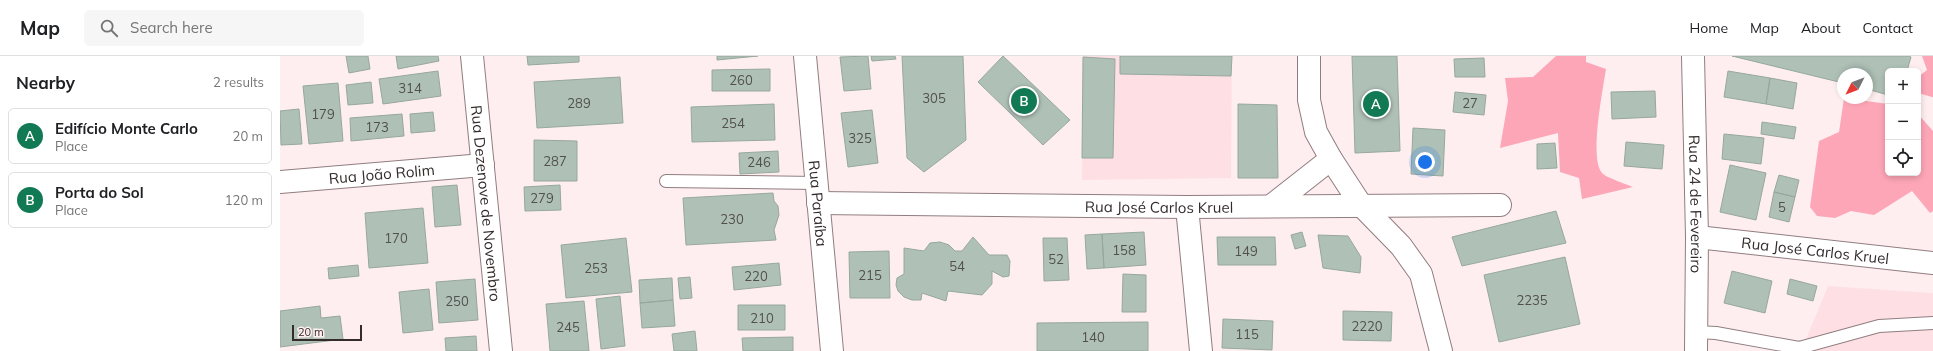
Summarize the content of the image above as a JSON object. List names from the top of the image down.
{
  "streets": {
    "street": [
      "Rua João Rolim",
      "Rua Dezenove de Novembro",
      "Rua Paraíba",
      "Rua 24 de Fevereiro",
      "Rua José Carlos Kruel"
    ]
  },
  "crossings": [
    ["Rua João Rolim", "Rua Dezenove de Novembro"],
    ["Rua Paraíba", "Rua José Carlos Kruel"],
    ["Rua 24 de Fevereiro", "Rua José Carlos Kruel"]
  ],
  "house_numbers": [
    "260",
    "314",
    "305",
    "289",
    "27",
    "179",
    "254",
    "173",
    "325",
    "287",
    "246",
    "279",
    "5",
    "230",
    "170",
    "158",
    "149",
    "52",
    "54",
    "253",
    "215",
    "220",
    "2235",
    "250",
    "210",
    "2220",
    "245",
    "115",
    "140"
  ],
  "scale_bar": "20 m",
  "north": "bottom left",
  "page": {
    "header": "Map",
    "search": "Search here",
    "nav": [
      "Home",
      "Map",
      "About",
      "Contact"
    ],
    "heading": ["Nearby", "2 results"],
    "map_buttons": ["+", "−"],
    "pins": ["B", "A"],
    "list": [
      {
        "mark": "A",
        "name": "Edifício Monte Carlo",
        "note": "Place",
        "value": "20 m"
      },
      {
        "mark": "B",
        "name": "Porta do Sol",
        "note": "Place",
        "value": "120 m"
      }
    ],
    "scale": "20 m"
  }
}
